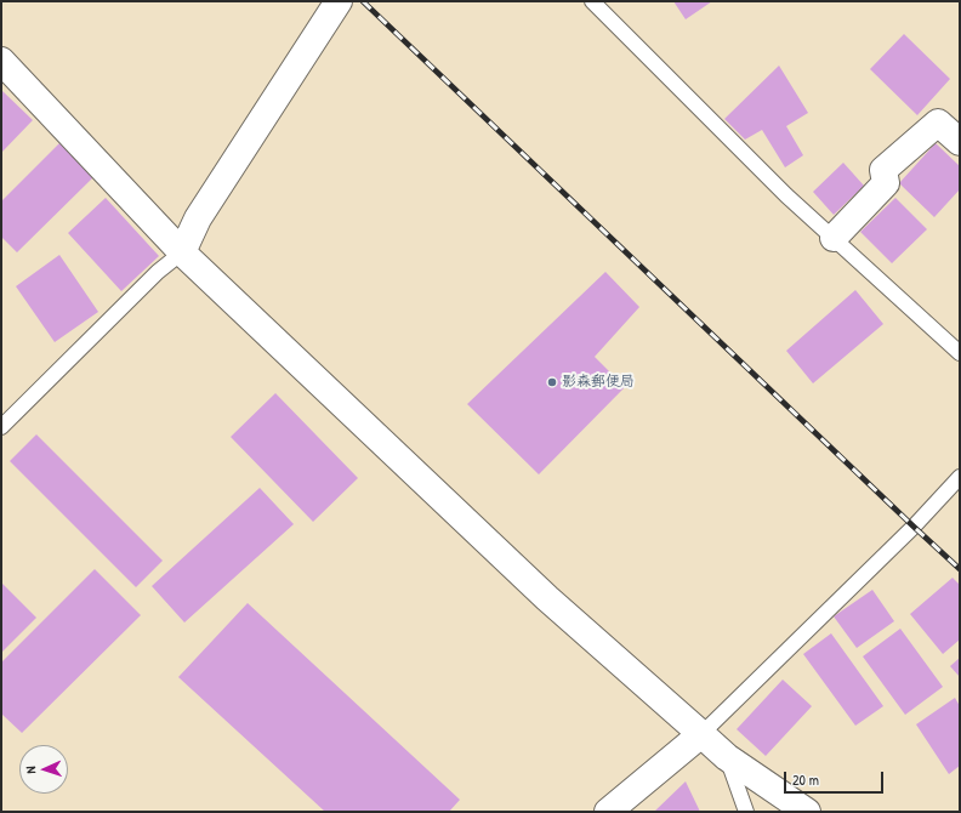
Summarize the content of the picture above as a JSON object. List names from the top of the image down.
{
  "places": ["影森郵便局"],
  "scale_bar": "20 m",
  "north": "left"
}
